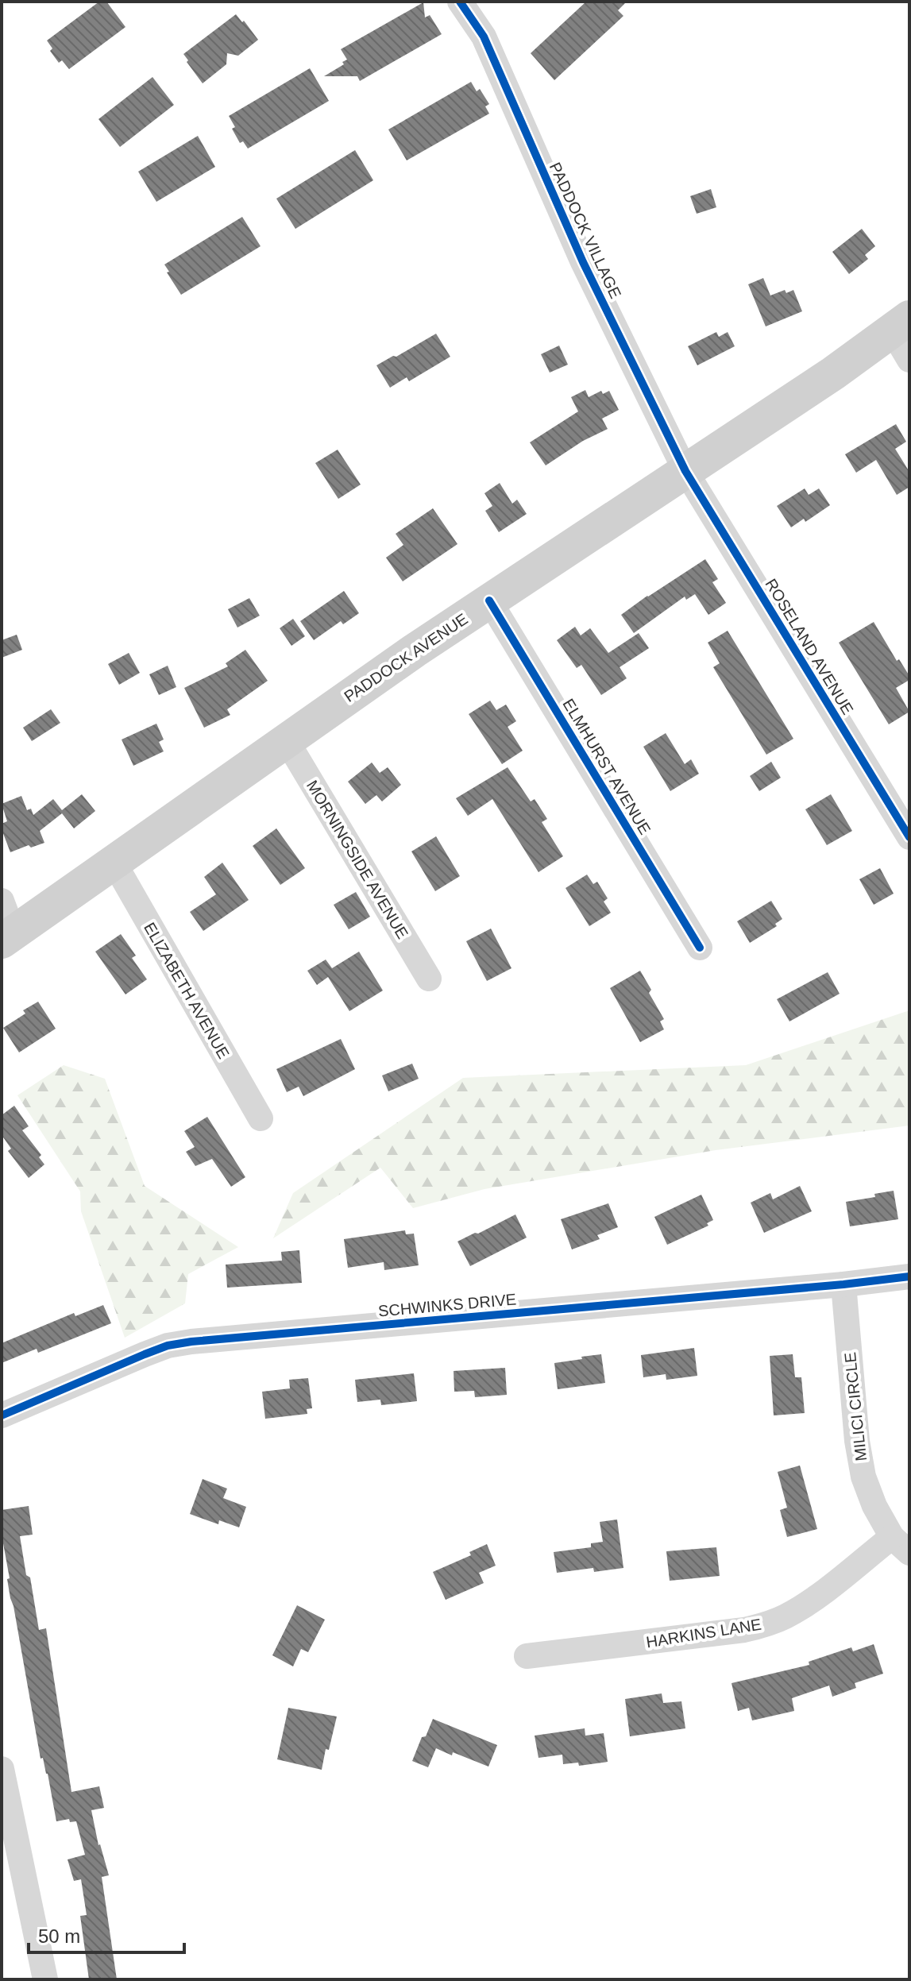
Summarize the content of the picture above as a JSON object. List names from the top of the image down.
{
  "streets": {
    "main road": ["PADDOCK AVENUE"],
    "street": [
      "PADDOCK VILLAGE",
      "ROSELAND AVENUE",
      "ELMHURST AVENUE",
      "MORNINGSIDE AVENUE",
      "ELIZABETH AVENUE",
      "SCHWINKS DRIVE",
      "MILICI CIRCLE",
      "HARKINS LANE"
    ]
  },
  "crossings": [
    ["PADDOCK VILLAGE", "ROSELAND AVENUE"],
    ["PADDOCK VILLAGE", "PADDOCK AVENUE"],
    ["ROSELAND AVENUE", "PADDOCK AVENUE"],
    ["PADDOCK AVENUE", "ELMHURST AVENUE"],
    ["PADDOCK AVENUE", "MORNINGSIDE AVENUE"],
    ["PADDOCK AVENUE", "ELIZABETH AVENUE"],
    ["SCHWINKS DRIVE", "MILICI CIRCLE"],
    ["MILICI CIRCLE", "HARKINS LANE"]
  ],
  "scale_bar": "50 m"
}
